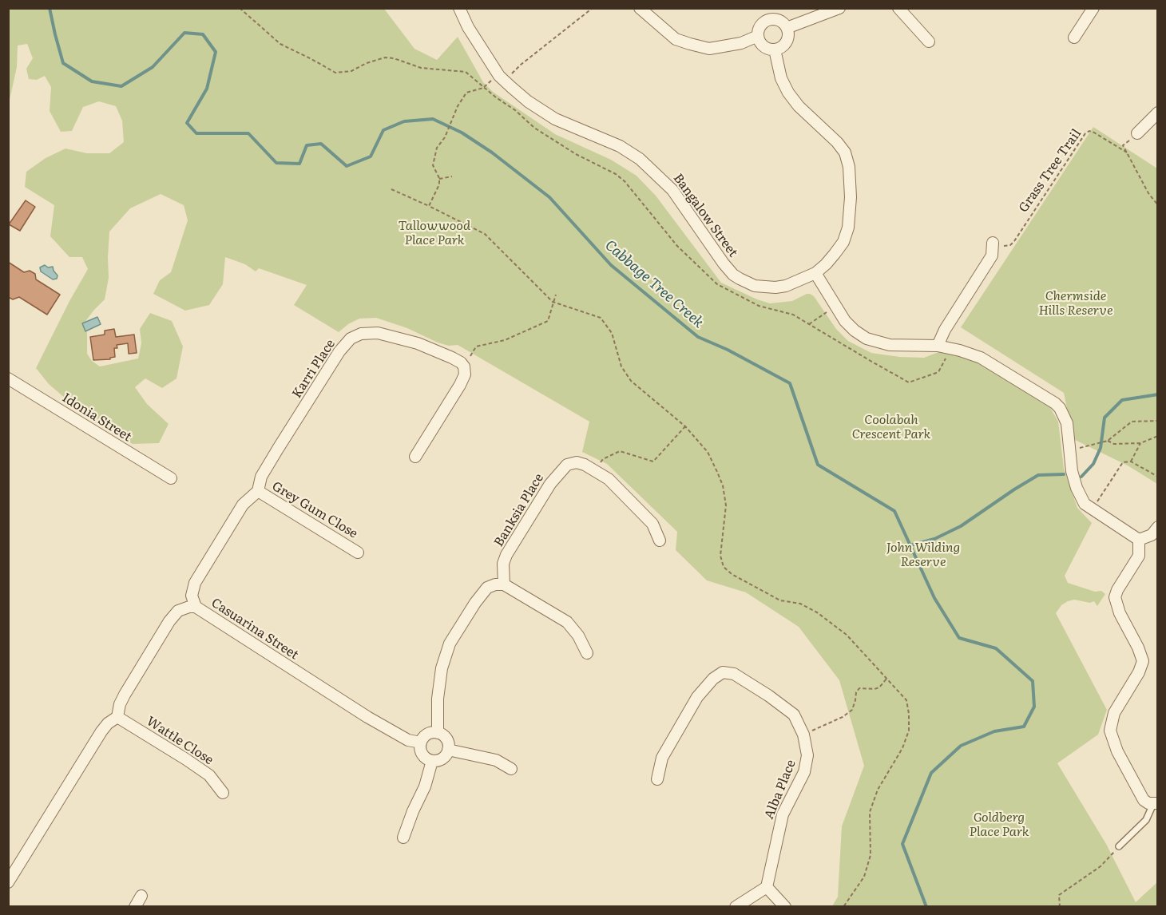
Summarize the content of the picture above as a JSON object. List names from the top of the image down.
{
  "streets": {
    "street": [
      "Bangalow Street",
      "Karri Place",
      "Idonia Street",
      "Grey Gum Close",
      "Banksia Place",
      "Casuarina Street",
      "Wattle Close",
      "Alba Place"
    ],
    "path": ["Grass Tree Trail"]
  },
  "crossings": [
    ["Karri Place", "Grey Gum Close"],
    ["Karri Place", "Casuarina Street"],
    ["Casuarina Street", "Wattle Close"]
  ],
  "water": ["Cabbage Tree Creek"],
  "parks": [
    "Tallowwood Place Park",
    "Chermside Hills Reserve",
    "Coolabah Crescent Park",
    "John Wilding Reserve",
    "Goldberg Place Park"
  ]
}
